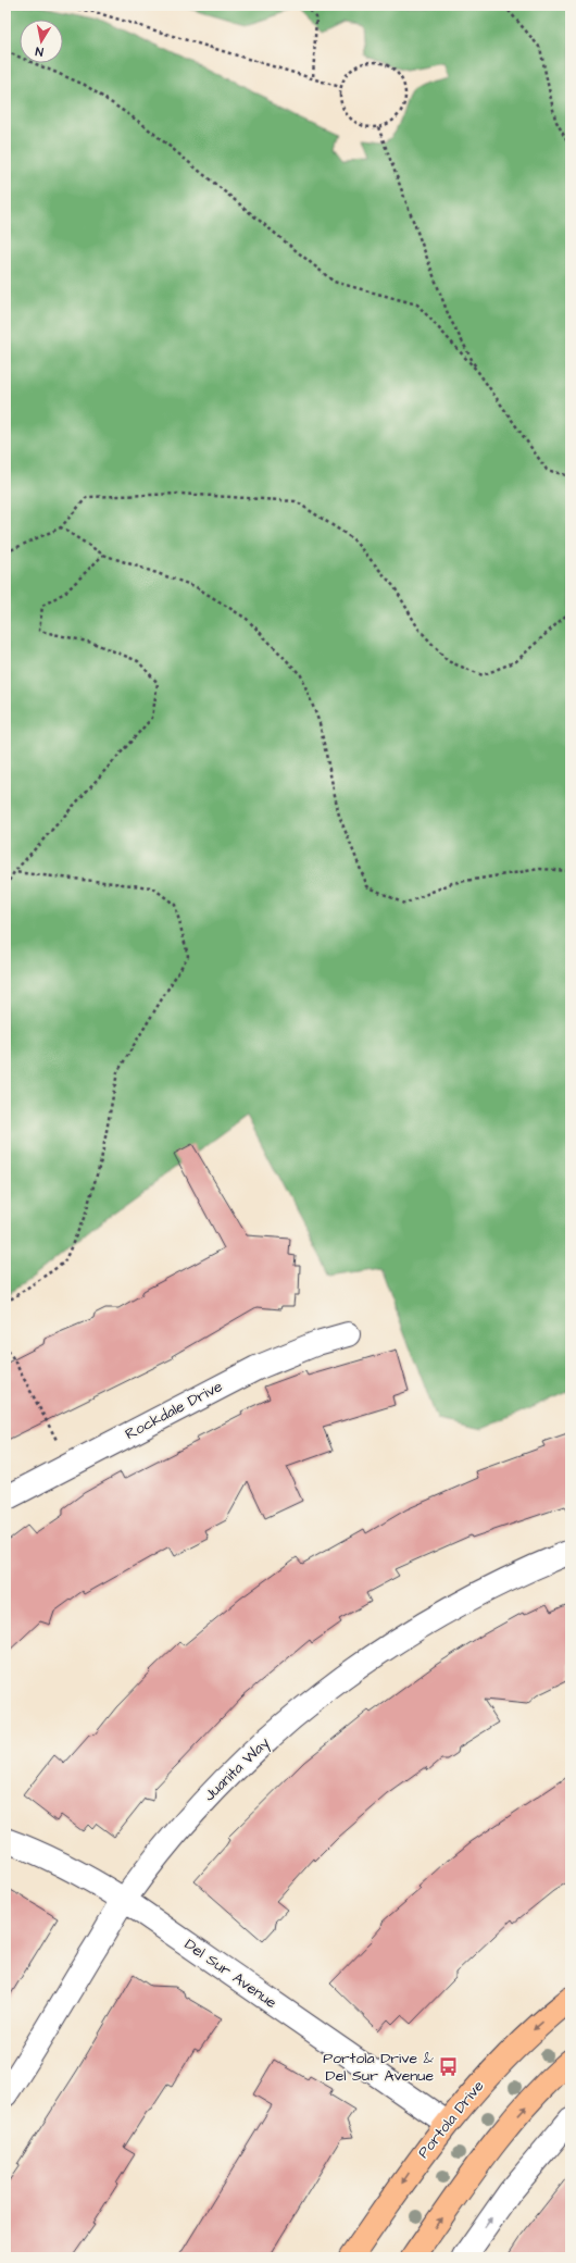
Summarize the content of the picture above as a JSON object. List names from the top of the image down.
{
  "streets": {
    "main road": ["Portola Drive"],
    "street": ["Rockdale Drive", "Juanita Way", "Del Sur Avenue"]
  },
  "crossings": [
    ["Juanita Way", "Del Sur Avenue"],
    ["Del Sur Avenue", "Portola Drive"]
  ],
  "places": {
    "bus stop": ["Portola Drive & Del Sur Avenue"]
  },
  "north": "bottom"
}
